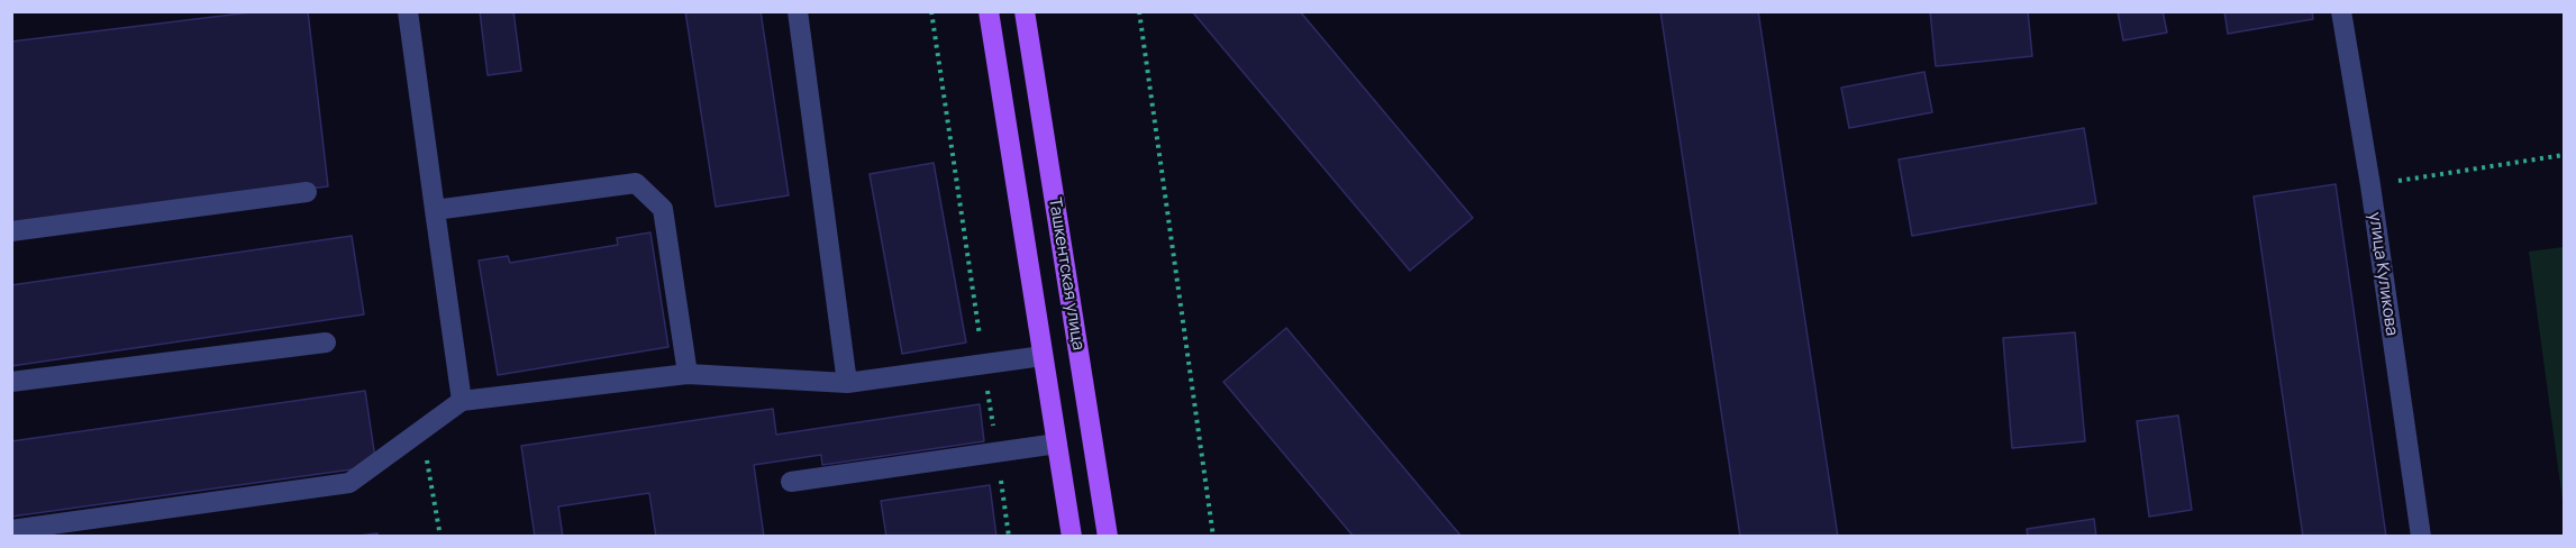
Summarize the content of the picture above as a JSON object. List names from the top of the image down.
{
  "streets": {
    "main road": ["Ташкентская улица"],
    "street": ["улица Куликова"]
  }
}
